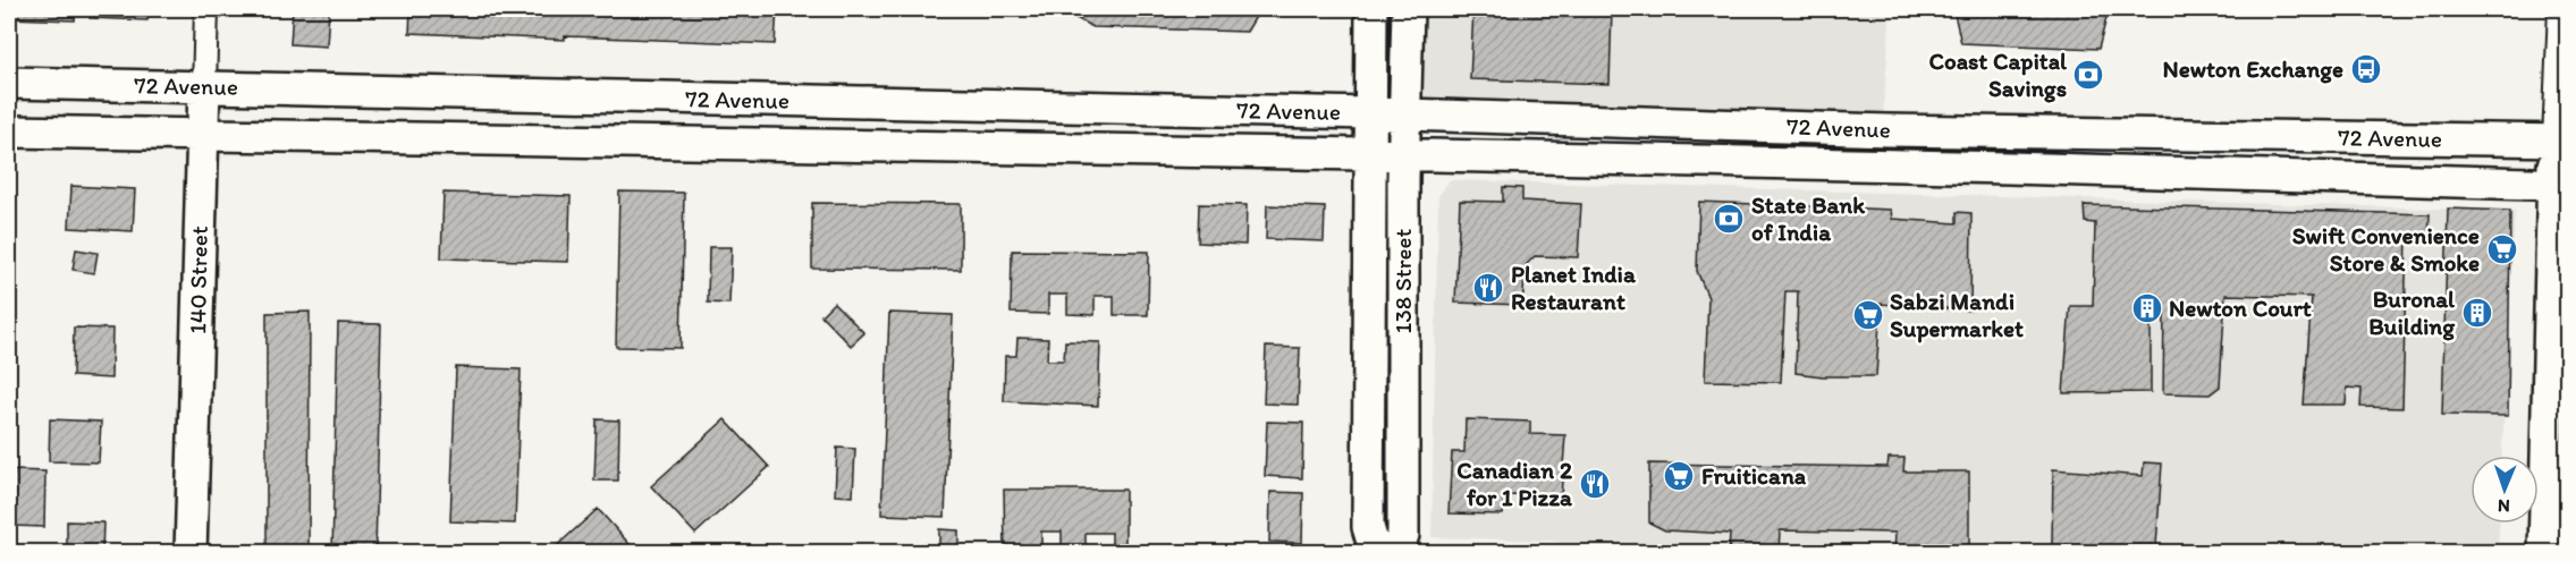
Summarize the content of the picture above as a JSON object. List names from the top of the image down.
{
  "streets": {
    "main road": ["72 Avenue", "140 Street", "138 Street"]
  },
  "crossings": [
    ["72 Avenue", "140 Street"],
    ["72 Avenue", "138 Street"]
  ],
  "places": {
    "bus stop": ["Newton Exchange"],
    "bank": ["Coast Capital Savings", "State Bank of India"],
    "supermarket": ["Swift Convenience Store & Smoke", "Sabzi Mandi Supermarket", "Fruiticana"],
    "restaurant": ["Planet India Restaurant", "Canadian 2 for 1 Pizza"],
    "building": ["Newton Court", "Buronal Building"]
  },
  "north": "bottom"
}
